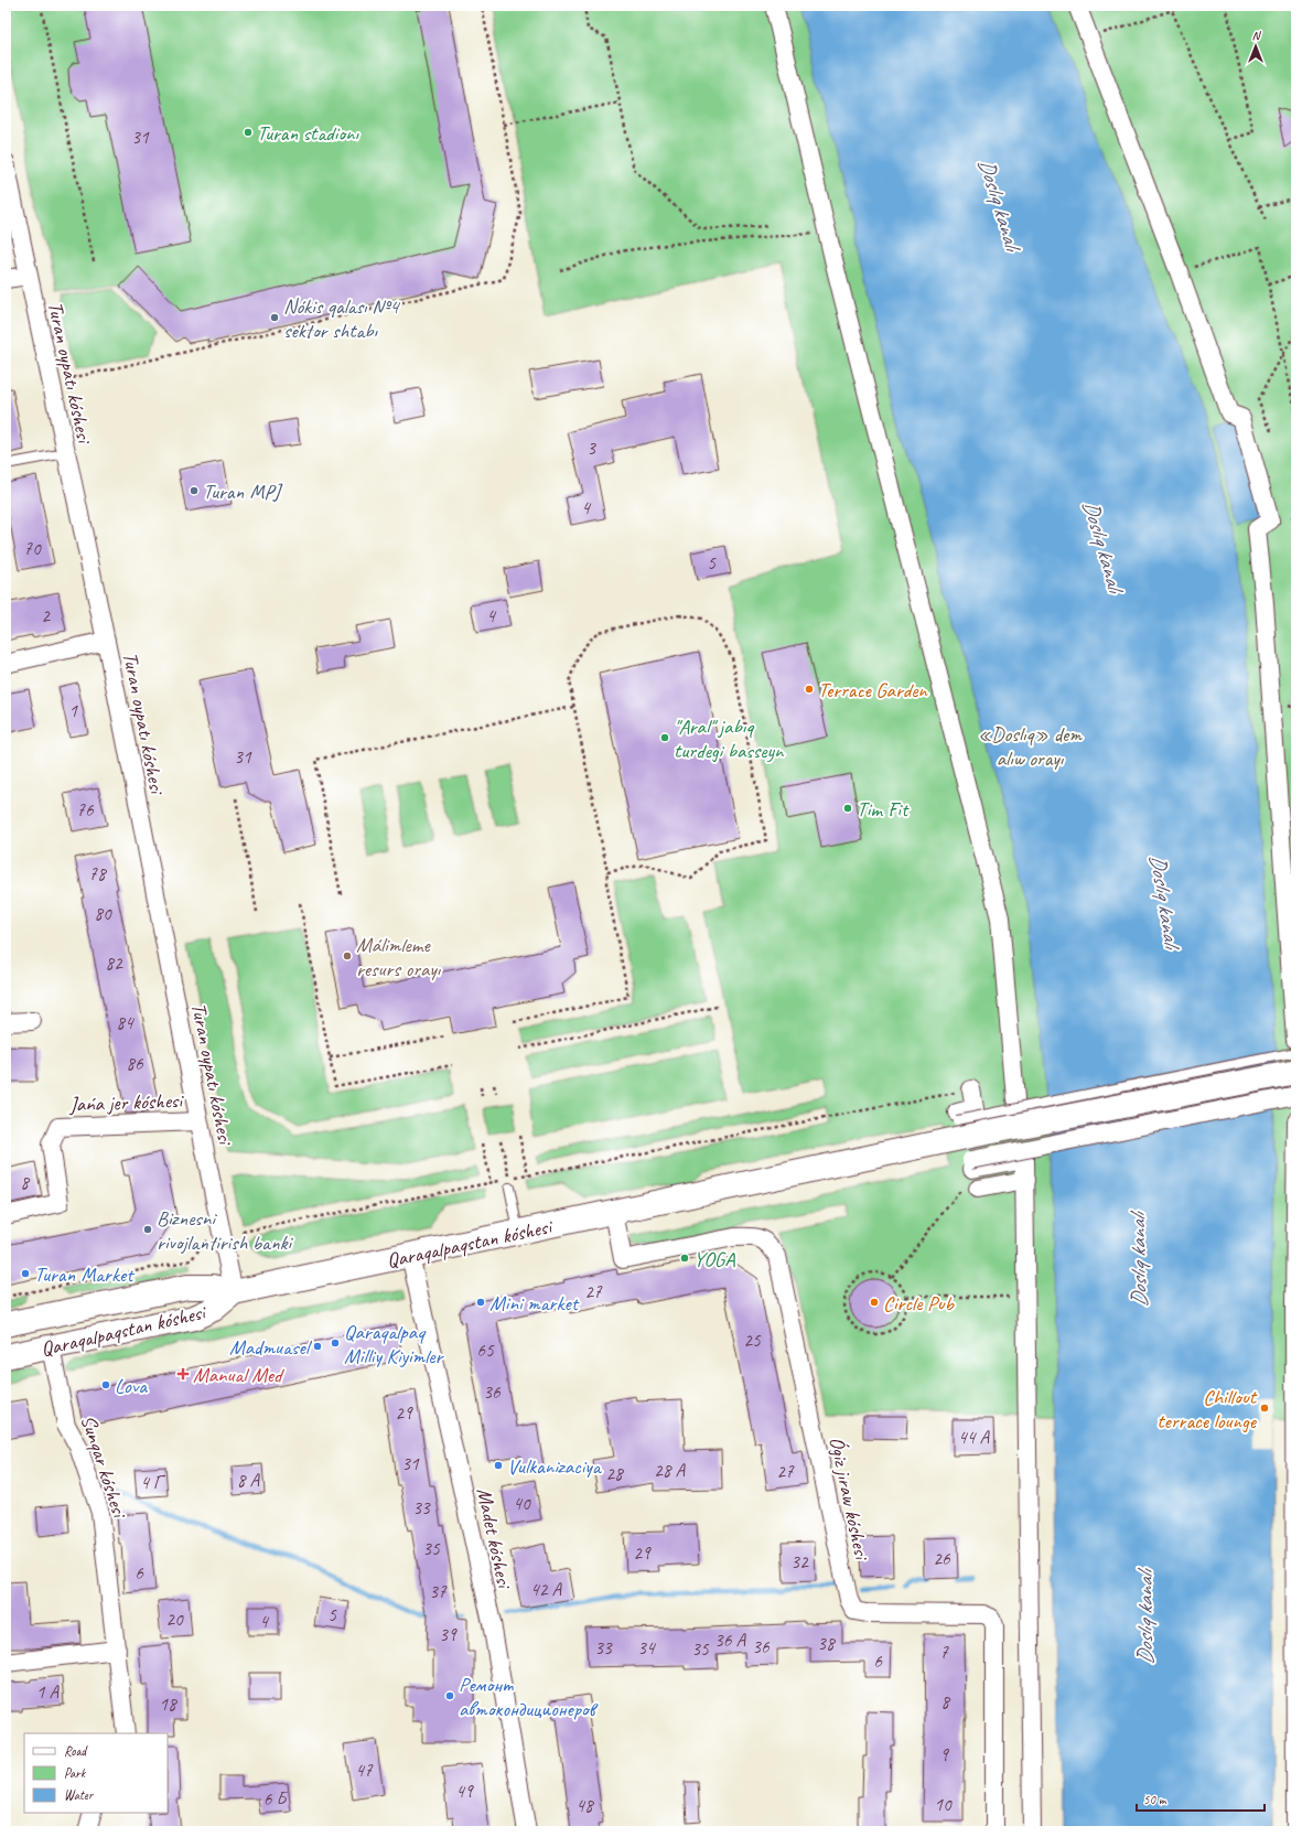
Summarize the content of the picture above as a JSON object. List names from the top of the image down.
{
  "streets": {
    "main road": ["Qaraqalpaqstan kóshesi"],
    "street": [
      "Turan oypatı kóshesi",
      "Jańa jer kóshesi",
      "Sunqar kóshesi",
      "Ógiz jıraw kóshesi",
      "Madet kóshesi"
    ]
  },
  "crossings": [
    ["Turan oypatı kóshesi", "Jańa jer kóshesi"],
    ["Turan oypatı kóshesi", "Qaraqalpaqstan kóshesi"],
    ["Qaraqalpaqstan kóshesi", "Sunqar kóshesi"],
    ["Qaraqalpaqstan kóshesi", "Ógiz jıraw kóshesi"],
    ["Qaraqalpaqstan kóshesi", "Madet kóshesi"]
  ],
  "water": ["Doslıq kanalı"],
  "parks": ["«Doslıq» dem alıw orayı"],
  "places": {
    "other": [
      "Turan stadionı",
      "Nókis qalası №4 sektor shtabı",
      "Turan MPJ",
      "Terrace Garden",
      "\"Aral\" jabıq turdegi basseyn",
      "Tim Fit",
      "Málimleme resurs orayı",
      "Biznesni rivojlantirish banki",
      "YOGA",
      "Turan Market",
      "Mini market",
      "Circle Pub",
      "Qaraqalpaq Milliy Kiyimler",
      "Madmuasel",
      "Lova",
      "Chillout terrace lounge",
      "Vulkanizaciya",
      "Ремонт автокондиционеров"
    ],
    "health": ["Manual Med"]
  },
  "house_numbers": [
    "31",
    "3",
    "4",
    "70",
    "5",
    "2",
    "4",
    "1",
    "31",
    "76",
    "78",
    "80",
    "82",
    "84",
    "86",
    "8",
    "27",
    "25",
    "65",
    "36",
    "29",
    "44 А",
    "31",
    "28 А",
    "27",
    "28",
    "8 А",
    "4 Г",
    "40",
    "33",
    "35",
    "29",
    "26",
    "32",
    "6",
    "42 А",
    "37",
    "5",
    "20",
    "4",
    "39",
    "36 А",
    "38",
    "36",
    "33",
    "34",
    "35",
    "7",
    "6",
    "1 А",
    "8",
    "18",
    "9",
    "47",
    "49",
    "6 Б",
    "10",
    "48"
  ],
  "legend": ["Road", "Park", "Water"],
  "scale_bar": "50 m",
  "north": "top"
}
